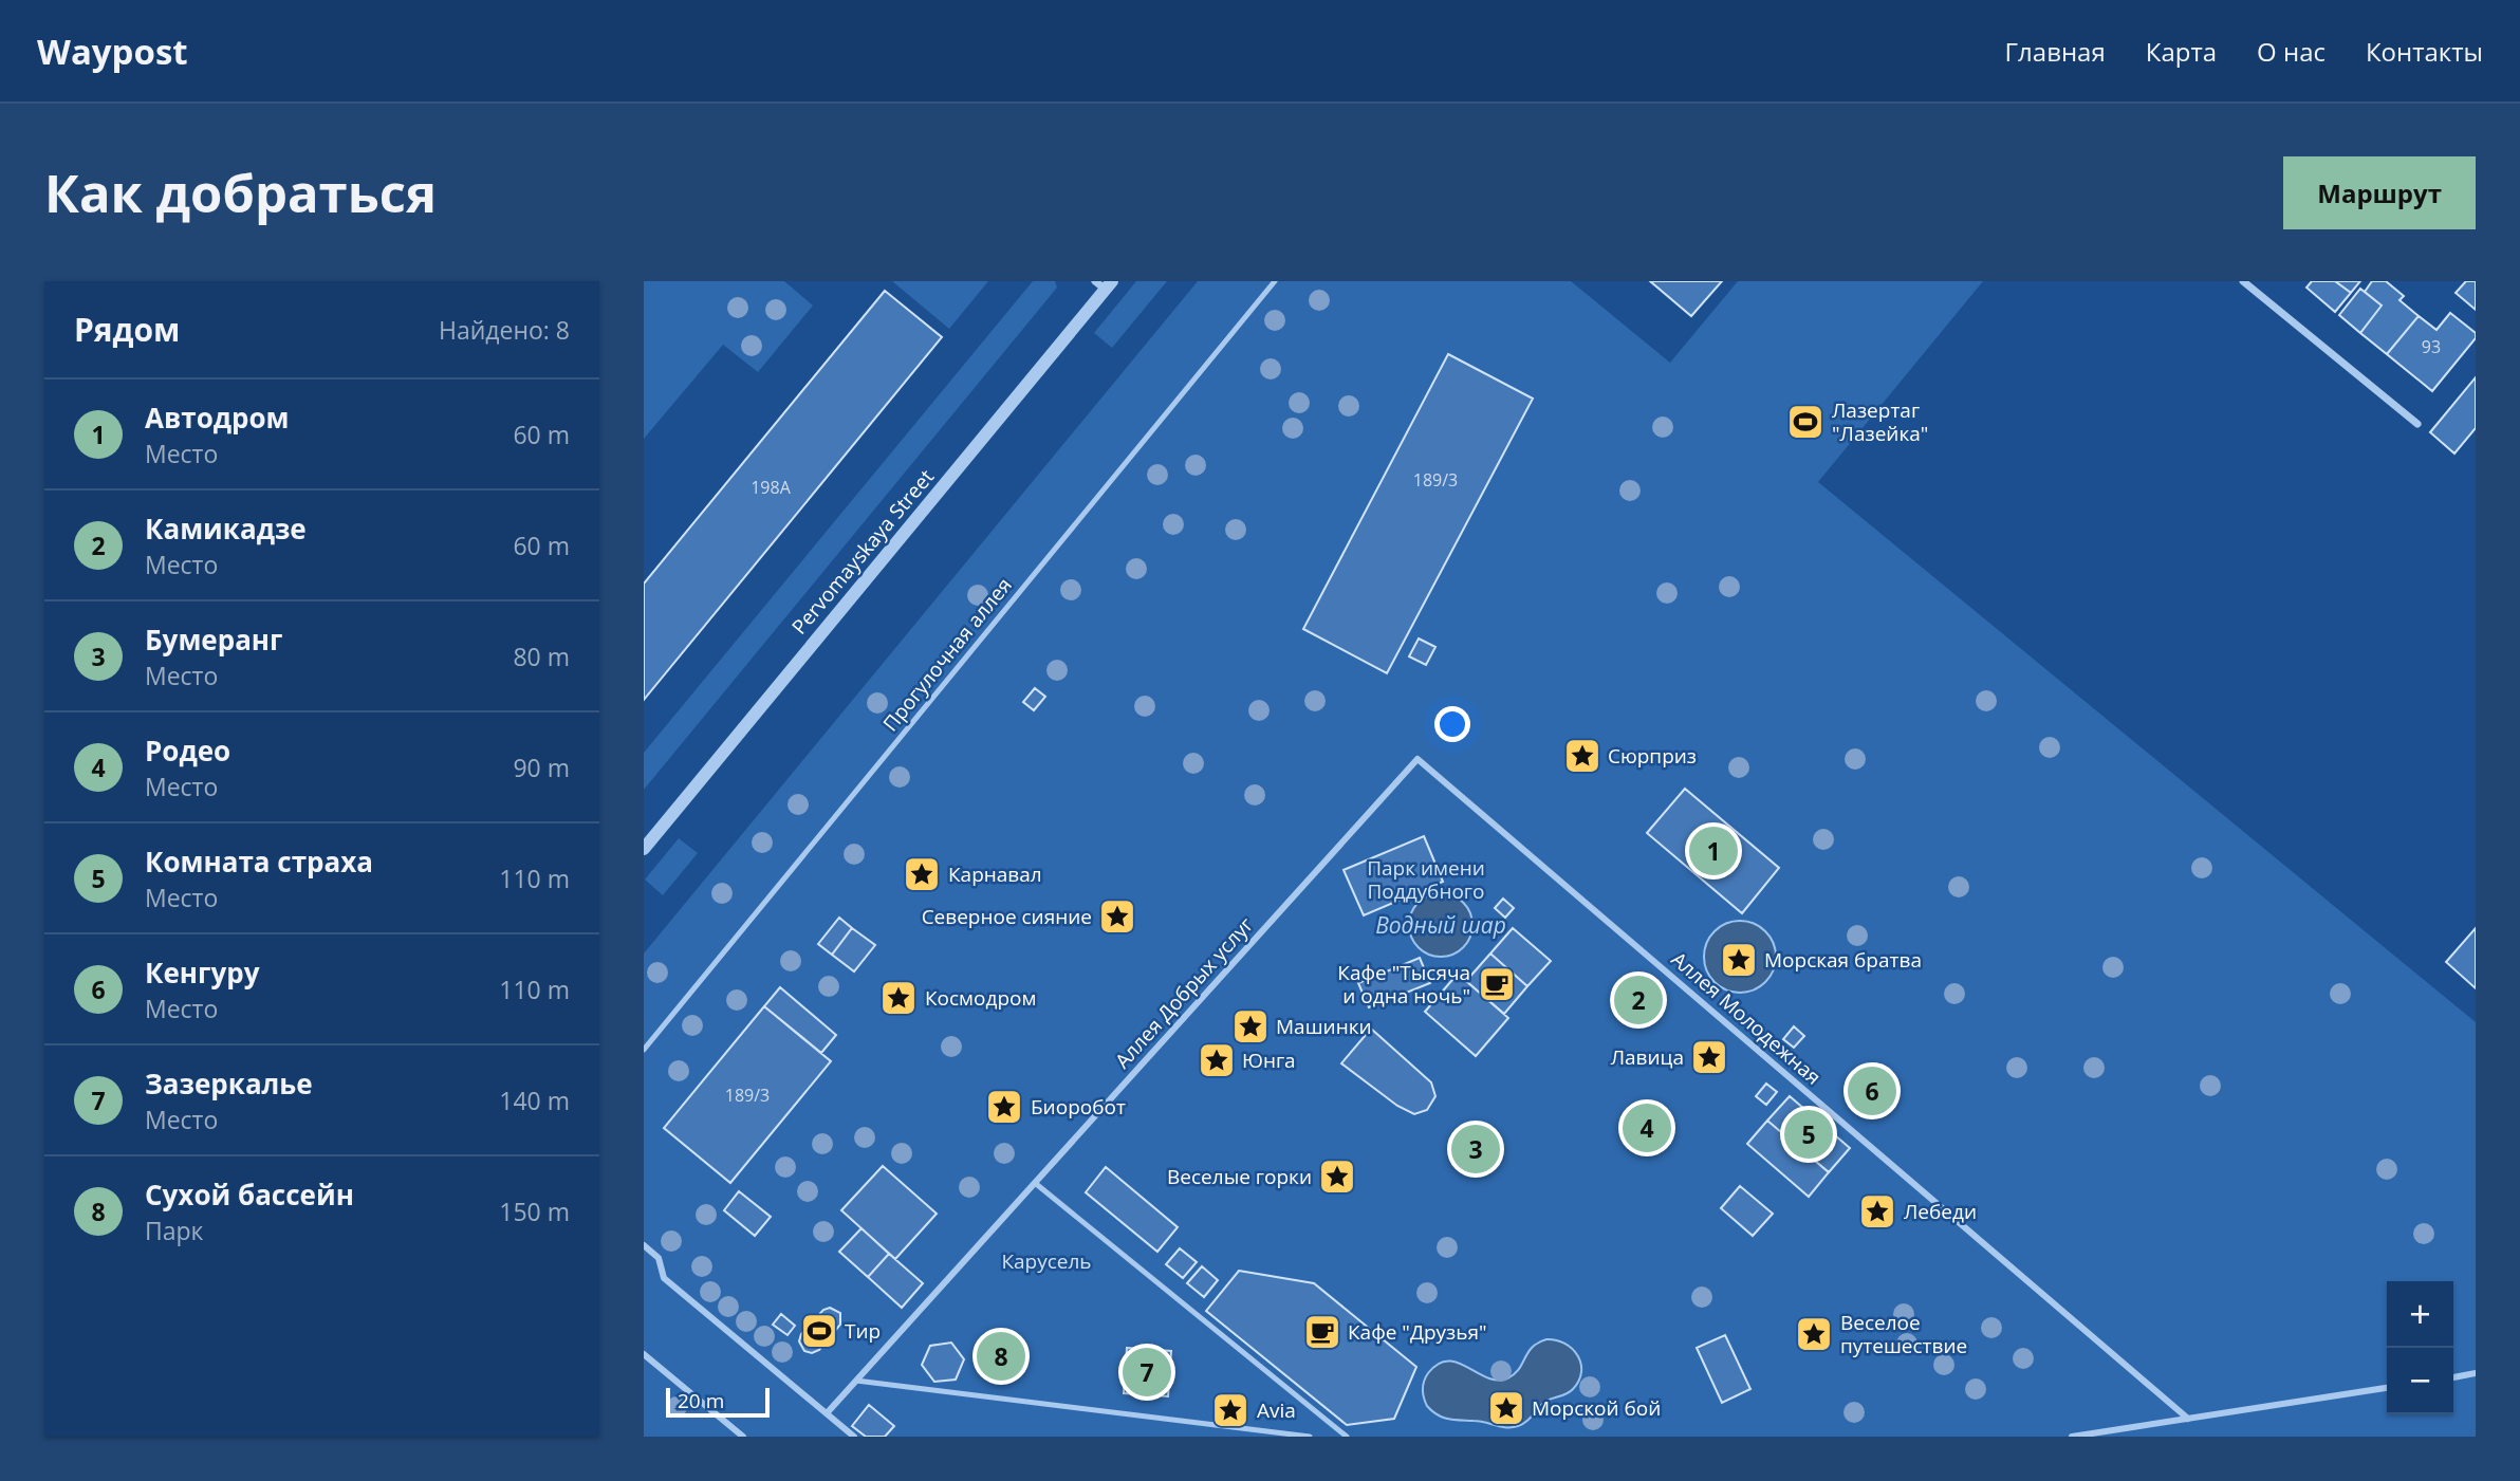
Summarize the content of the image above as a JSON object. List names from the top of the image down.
{
  "streets": {
    "street": ["Pervomayskaya Street", "Аллея Добрых услуг", "Аллея Молодежная"],
    "lane": ["Прогулочная аллея"]
  },
  "crossings": [
    ["Аллея Добрых услуг", "Аллея Молодежная"]
  ],
  "water": ["Водный шар"],
  "parks": ["Парк имени Поддубного", "Карусель"],
  "places": {
    "sports": ["Лазертаг \"Лазейка\"", "Тир"],
    "place": [
      "Сюрприз",
      "Карнавал",
      "Северное сияние",
      "Морская братва",
      "Космодром",
      "Машинки",
      "Лавица",
      "Юнга",
      "Биоробот",
      "Веселые горки",
      "Лебеди",
      "Веселое путешествие",
      "Морской бой",
      "Avia"
    ],
    "cafe": ["Кафе \"Тысяча и одна ночь\"", "Кафе \"Друзья\""]
  },
  "house_numbers": [
    "93",
    "189/3",
    "198А",
    "189/3"
  ],
  "scale_bar": "20 m",
  "page": {
    "header": "Waypost",
    "nav": [
      "Главная",
      "Карта",
      "О нас",
      "Контакты"
    ],
    "buttons": "Маршрут",
    "title": "Как добраться",
    "heading": ["Рядом", "Найдено: 8"],
    "list": [
      {
        "mark": "1",
        "name": "Автодром",
        "note": "Место",
        "value": "60 m"
      },
      {
        "mark": "2",
        "name": "Камикадзе",
        "note": "Место",
        "value": "60 m"
      },
      {
        "mark": "3",
        "name": "Бумеранг",
        "note": "Место",
        "value": "80 m"
      },
      {
        "mark": "4",
        "name": "Родео",
        "note": "Место",
        "value": "90 m"
      },
      {
        "mark": "5",
        "name": "Комната страха",
        "note": "Место",
        "value": "110 m"
      },
      {
        "mark": "6",
        "name": "Кенгуру",
        "note": "Место",
        "value": "110 m"
      },
      {
        "mark": "7",
        "name": "Зазеркалье",
        "note": "Место",
        "value": "140 m"
      },
      {
        "mark": "8",
        "name": "Сухой бассейн",
        "note": "Парк",
        "value": "150 m"
      }
    ],
    "pins": [
      "1",
      "2",
      "6",
      "4",
      "5",
      "3",
      "8",
      "7"
    ],
    "map_buttons": ["+", "−"],
    "scale": "20 m"
  }
}
